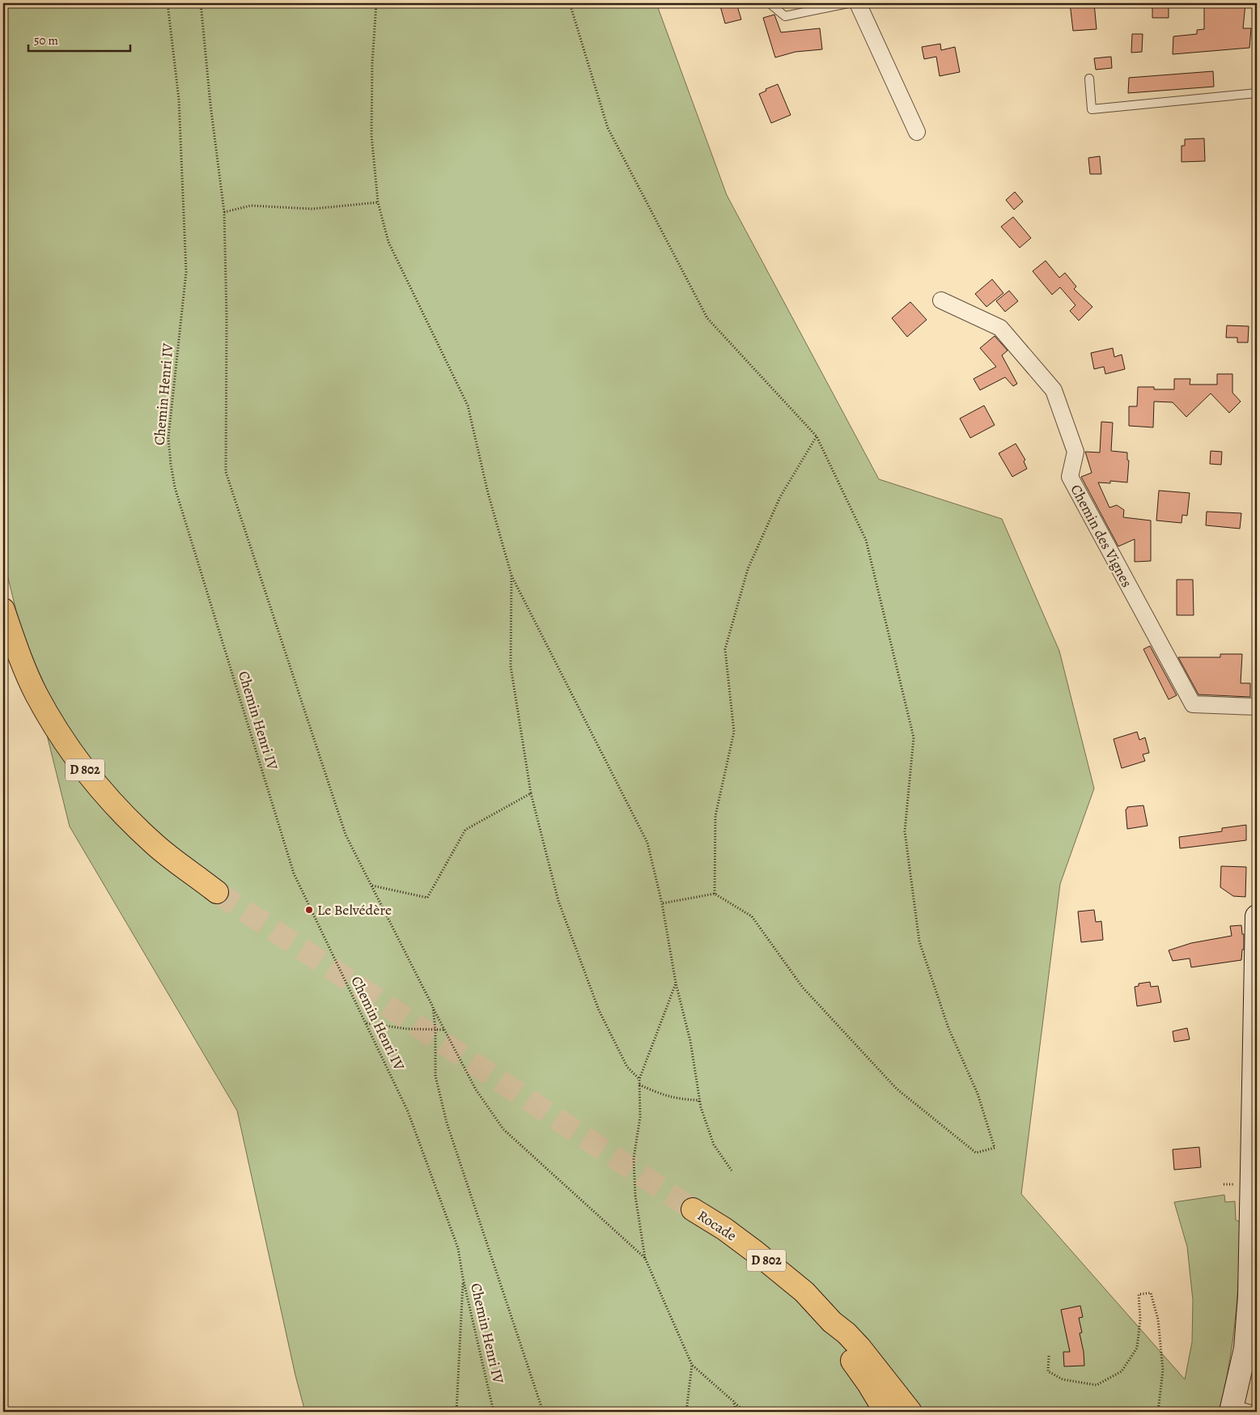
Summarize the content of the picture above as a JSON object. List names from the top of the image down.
{
  "streets": {
    "main road": ["D 802", "Rocade"],
    "street": ["Chemin des Vignes"],
    "path": ["Chemin Henri IV"]
  },
  "crossings": [
    ["D 802", "Rocade"]
  ],
  "places": ["Le Belvédère"],
  "scale_bar": "50 m"
}
